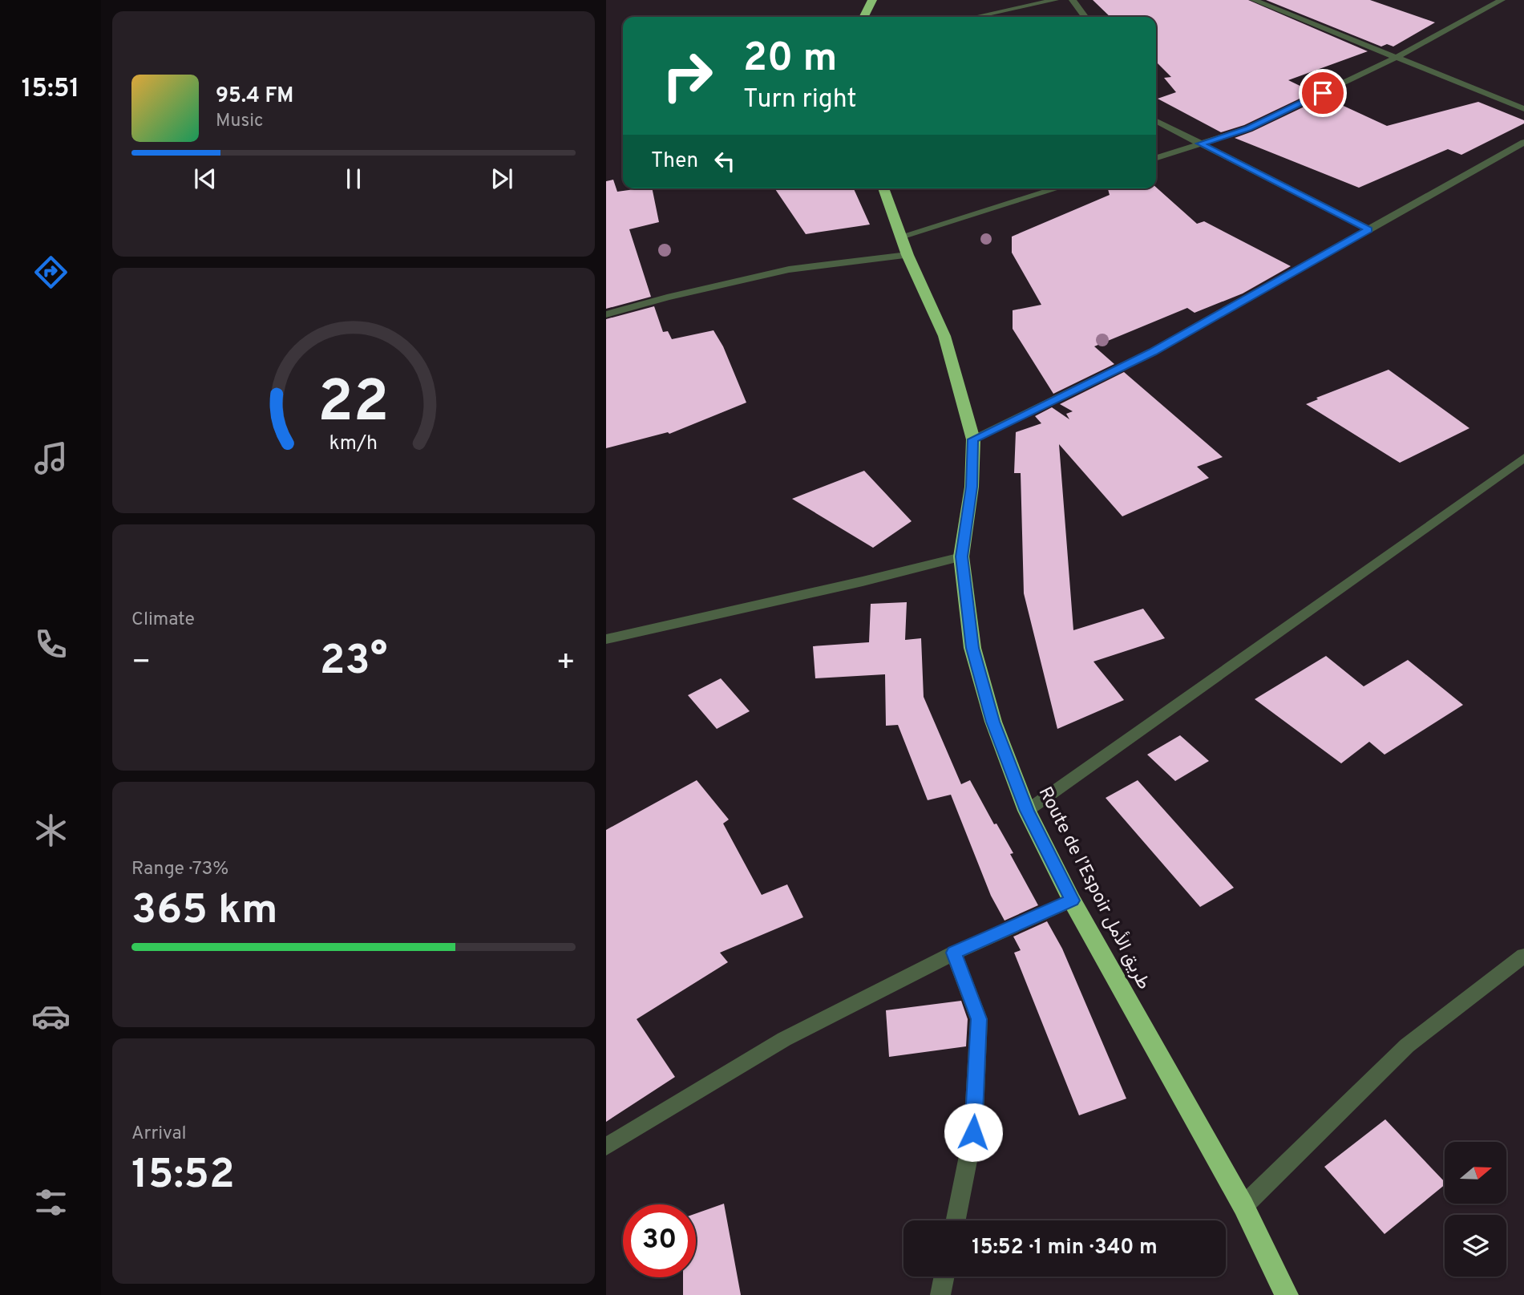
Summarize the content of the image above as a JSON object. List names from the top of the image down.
{
  "streets": {
    "highway": ["Route de l’Espoir طريق الأمل"]
  },
  "north": "right",
  "page": {
    "tabs": "15:51",
    "turn": ["20 m", "Turn right"],
    "song": ["95.4 FM", "Music"],
    "then": "Then",
    "tile": [
      "Climate",
      ["Range · 73%", "365 km"],
      ["Arrival", "15:52"]
    ],
    "heat": ["−", "23°", "+"],
    "limit": "30",
    "trip": "15:52 · 1 min · 340 m",
    "gauge": ["22", "km/h"]
  }
}
